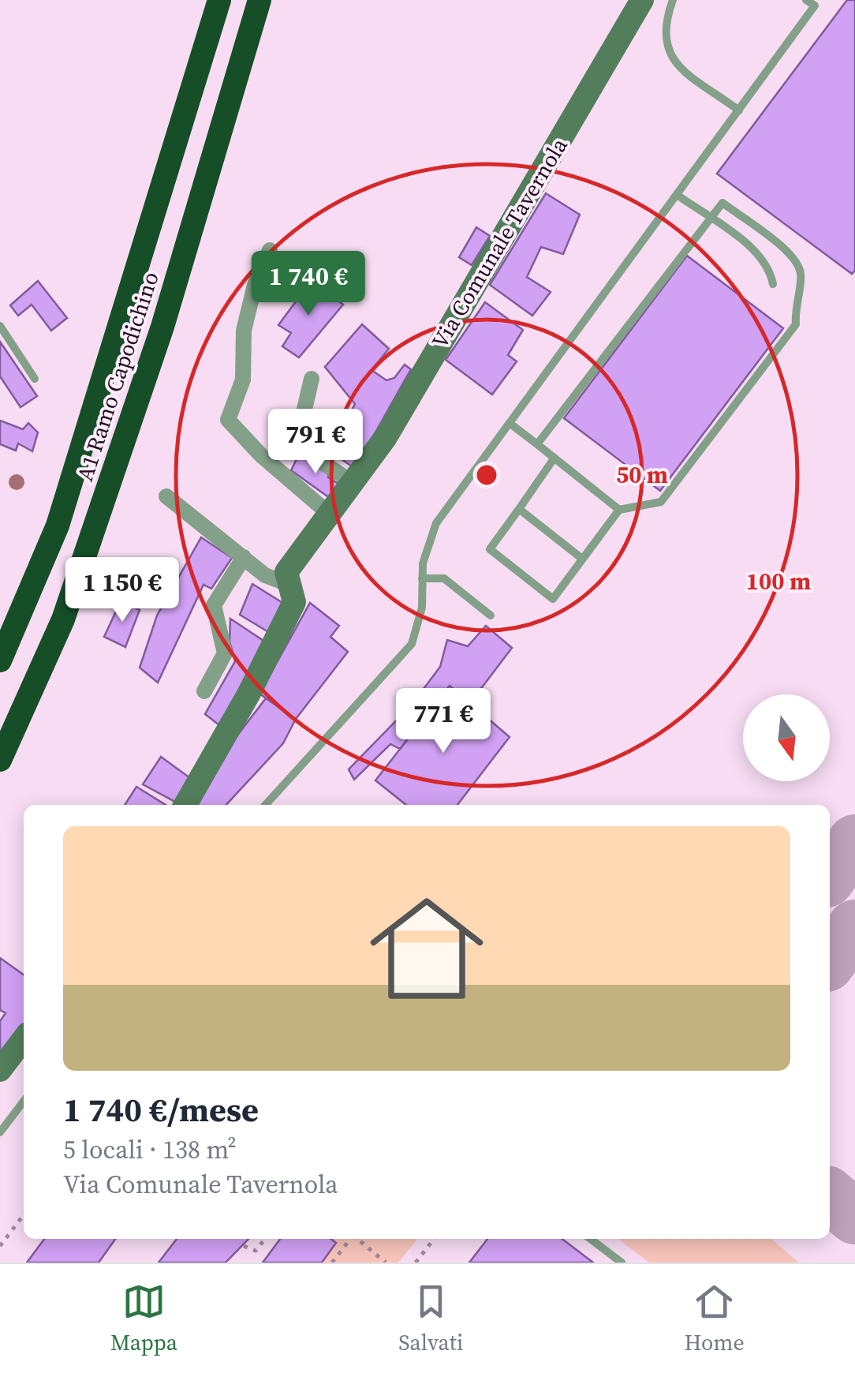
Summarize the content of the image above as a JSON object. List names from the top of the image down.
{
  "streets": {
    "highway": ["A1 Ramo Capodichino"],
    "street": ["Via Comunale Tavernola"]
  },
  "north": "bottom",
  "page": {
    "price": [
      "1 740 €",
      "791 €",
      "1 150 €",
      "771 €"
    ],
    "list": [
      {
        "name": "1 740 €/mese",
        "note": "5 locali · 138 m² · Via Comunale Tavernola"
      }
    ],
    "tabs": ["Mappa", "Salvati", "Home"]
  },
  "rings": ["50 m", "100 m"]
}
